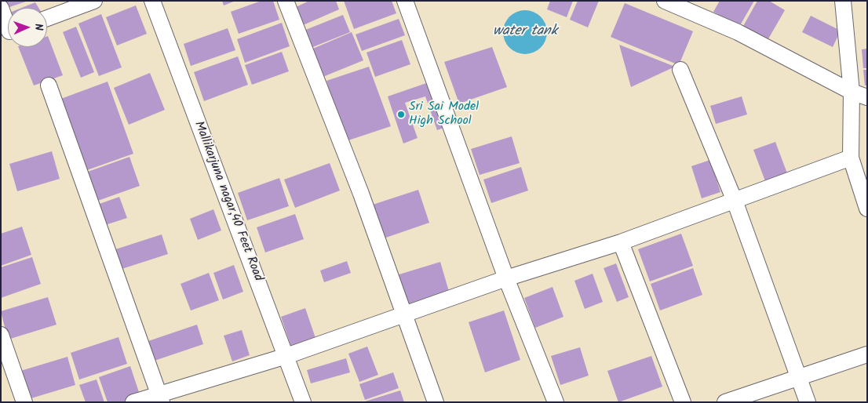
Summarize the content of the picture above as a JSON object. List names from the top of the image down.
{
  "streets": {
    "street": ["Mallikarjuna nagar,40 Feet Road"]
  },
  "water": ["water tank"],
  "places": ["Sri Sai Model High School"],
  "north": "right"
}
